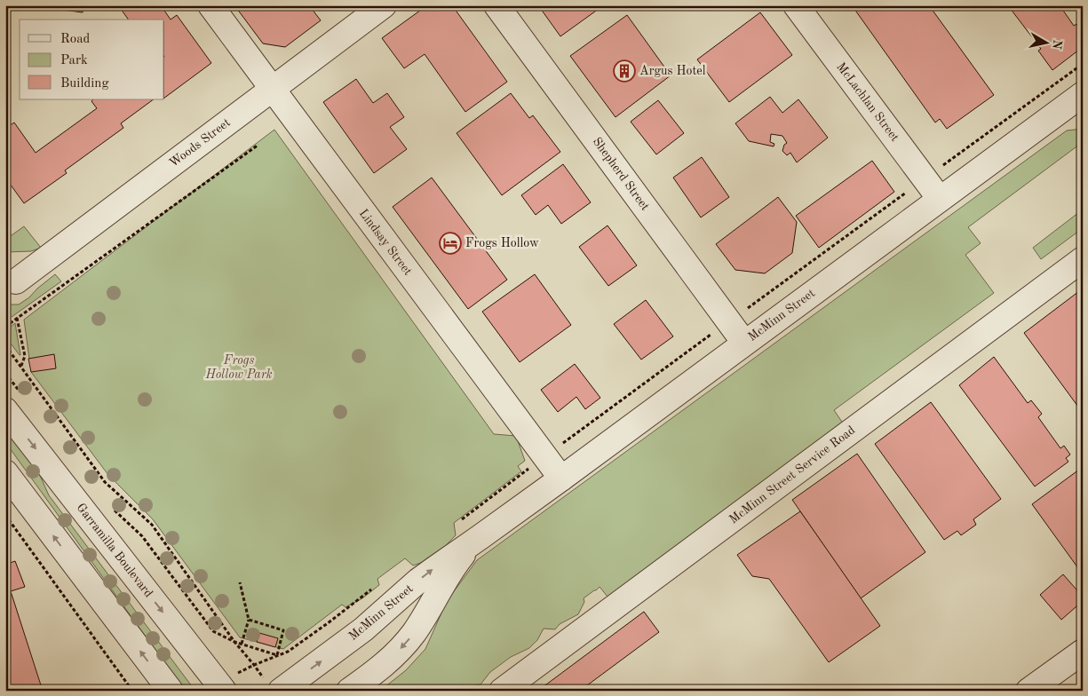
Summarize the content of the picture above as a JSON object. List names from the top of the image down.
{
  "streets": {
    "street": [
      "McLachlan Street",
      "Woods Street",
      "Shepherd Street",
      "Lindsay Street",
      "McMinn Street",
      "McMinn Street Service Road",
      "Garramilla Boulevard"
    ]
  },
  "crossings": [
    ["McLachlan Street", "McMinn Street"],
    ["Woods Street", "Lindsay Street"],
    ["Shepherd Street", "McMinn Street"],
    ["Lindsay Street", "McMinn Street"]
  ],
  "parks": ["Frogs Hollow Park"],
  "places": {
    "building": ["Argus Hotel"],
    "hotel": ["Frogs Hollow"]
  },
  "legend": ["Road", "Park", "Building"],
  "north": "right"
}
